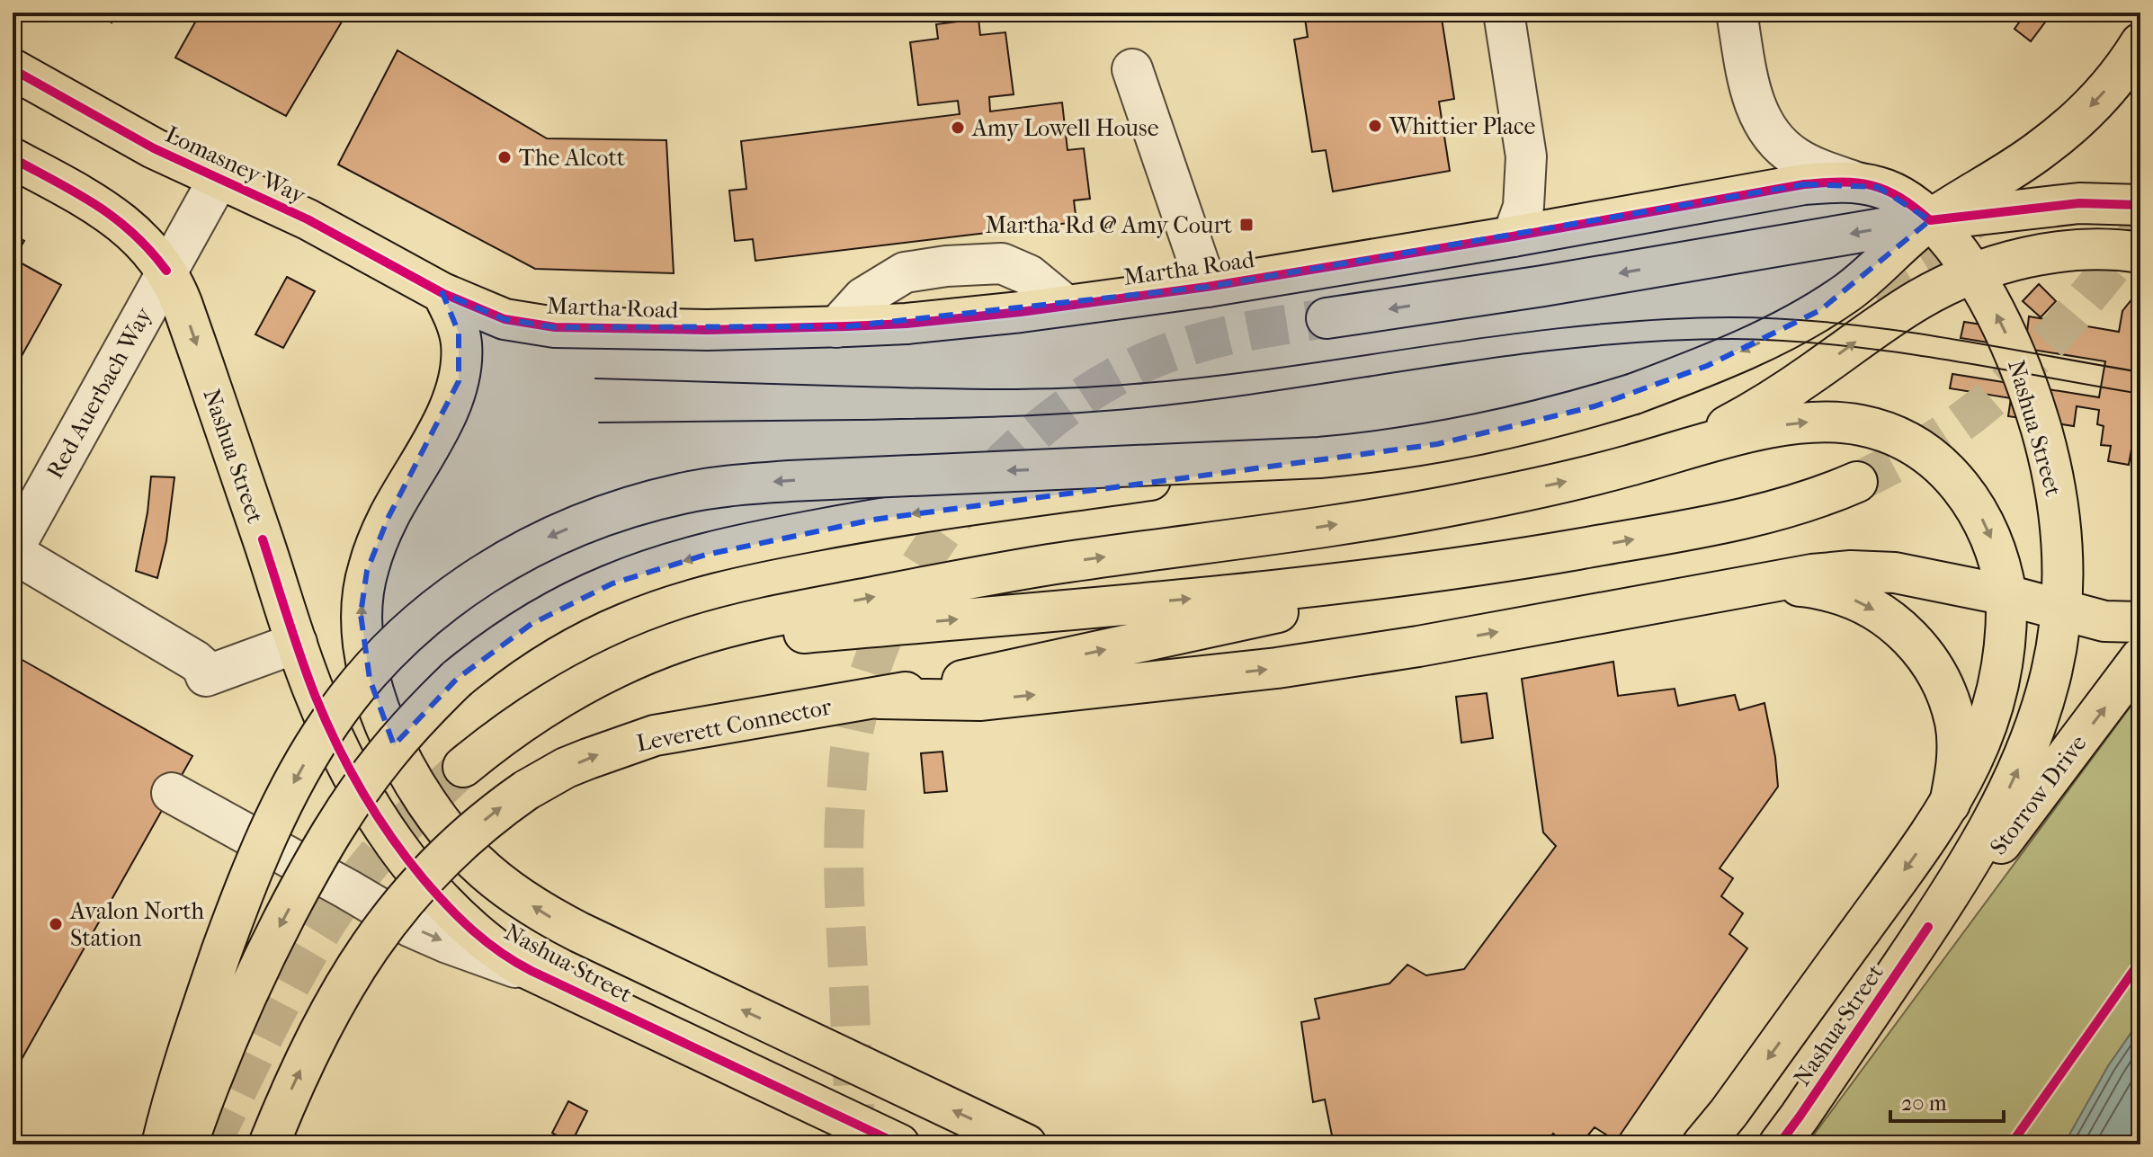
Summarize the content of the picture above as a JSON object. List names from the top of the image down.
{
  "streets": {
    "main road": [
      "Lomasney Way",
      "Martha Road",
      "Nashua Street",
      "Leverett Connector",
      "Storrow Drive"
    ],
    "street": ["Red Auerbach Way"]
  },
  "crossings": [
    ["Lomasney Way", "Martha Road"],
    ["Lomasney Way", "Red Auerbach Way"],
    ["Lomasney Way", "Nashua Street"],
    ["Martha Road", "Nashua Street"],
    ["Red Auerbach Way", "Nashua Street"],
    ["Nashua Street", "Storrow Drive"]
  ],
  "one_way": ["Storrow Drive"],
  "places": {
    "other": [
      "Whittier Place",
      "Amy Lowell House",
      "The Alcott",
      "Avalon North Station"
    ],
    "transit": ["Martha Rd @ Amy Court"]
  },
  "scale_bar": "20 m"
}
